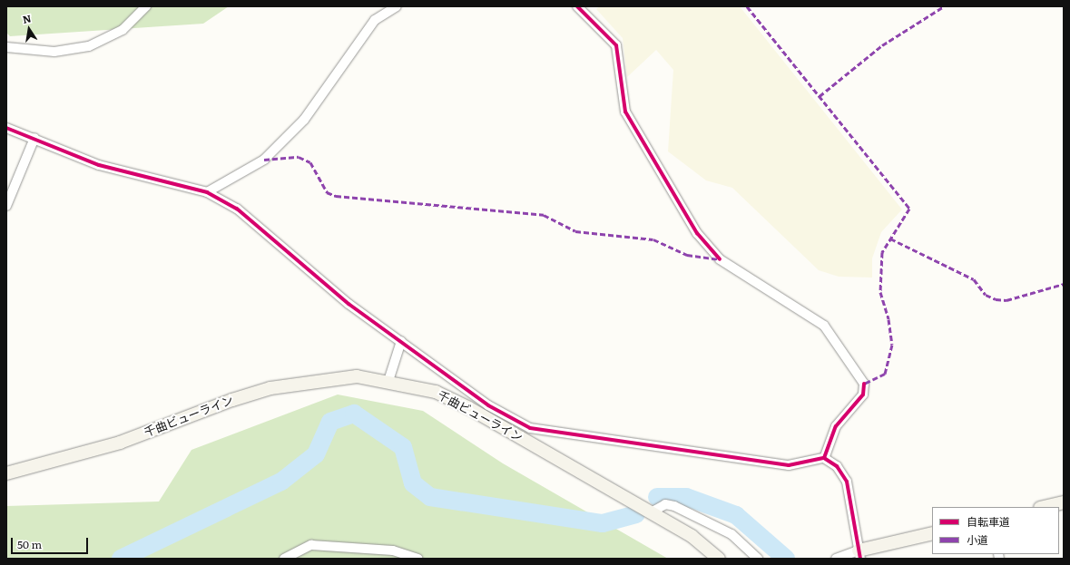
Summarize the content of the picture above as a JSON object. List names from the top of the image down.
{
  "streets": {
    "street": ["千曲ビューライン"]
  },
  "legend": ["自転車道", "小道"],
  "scale_bar": "50 m",
  "north": "top"
}
